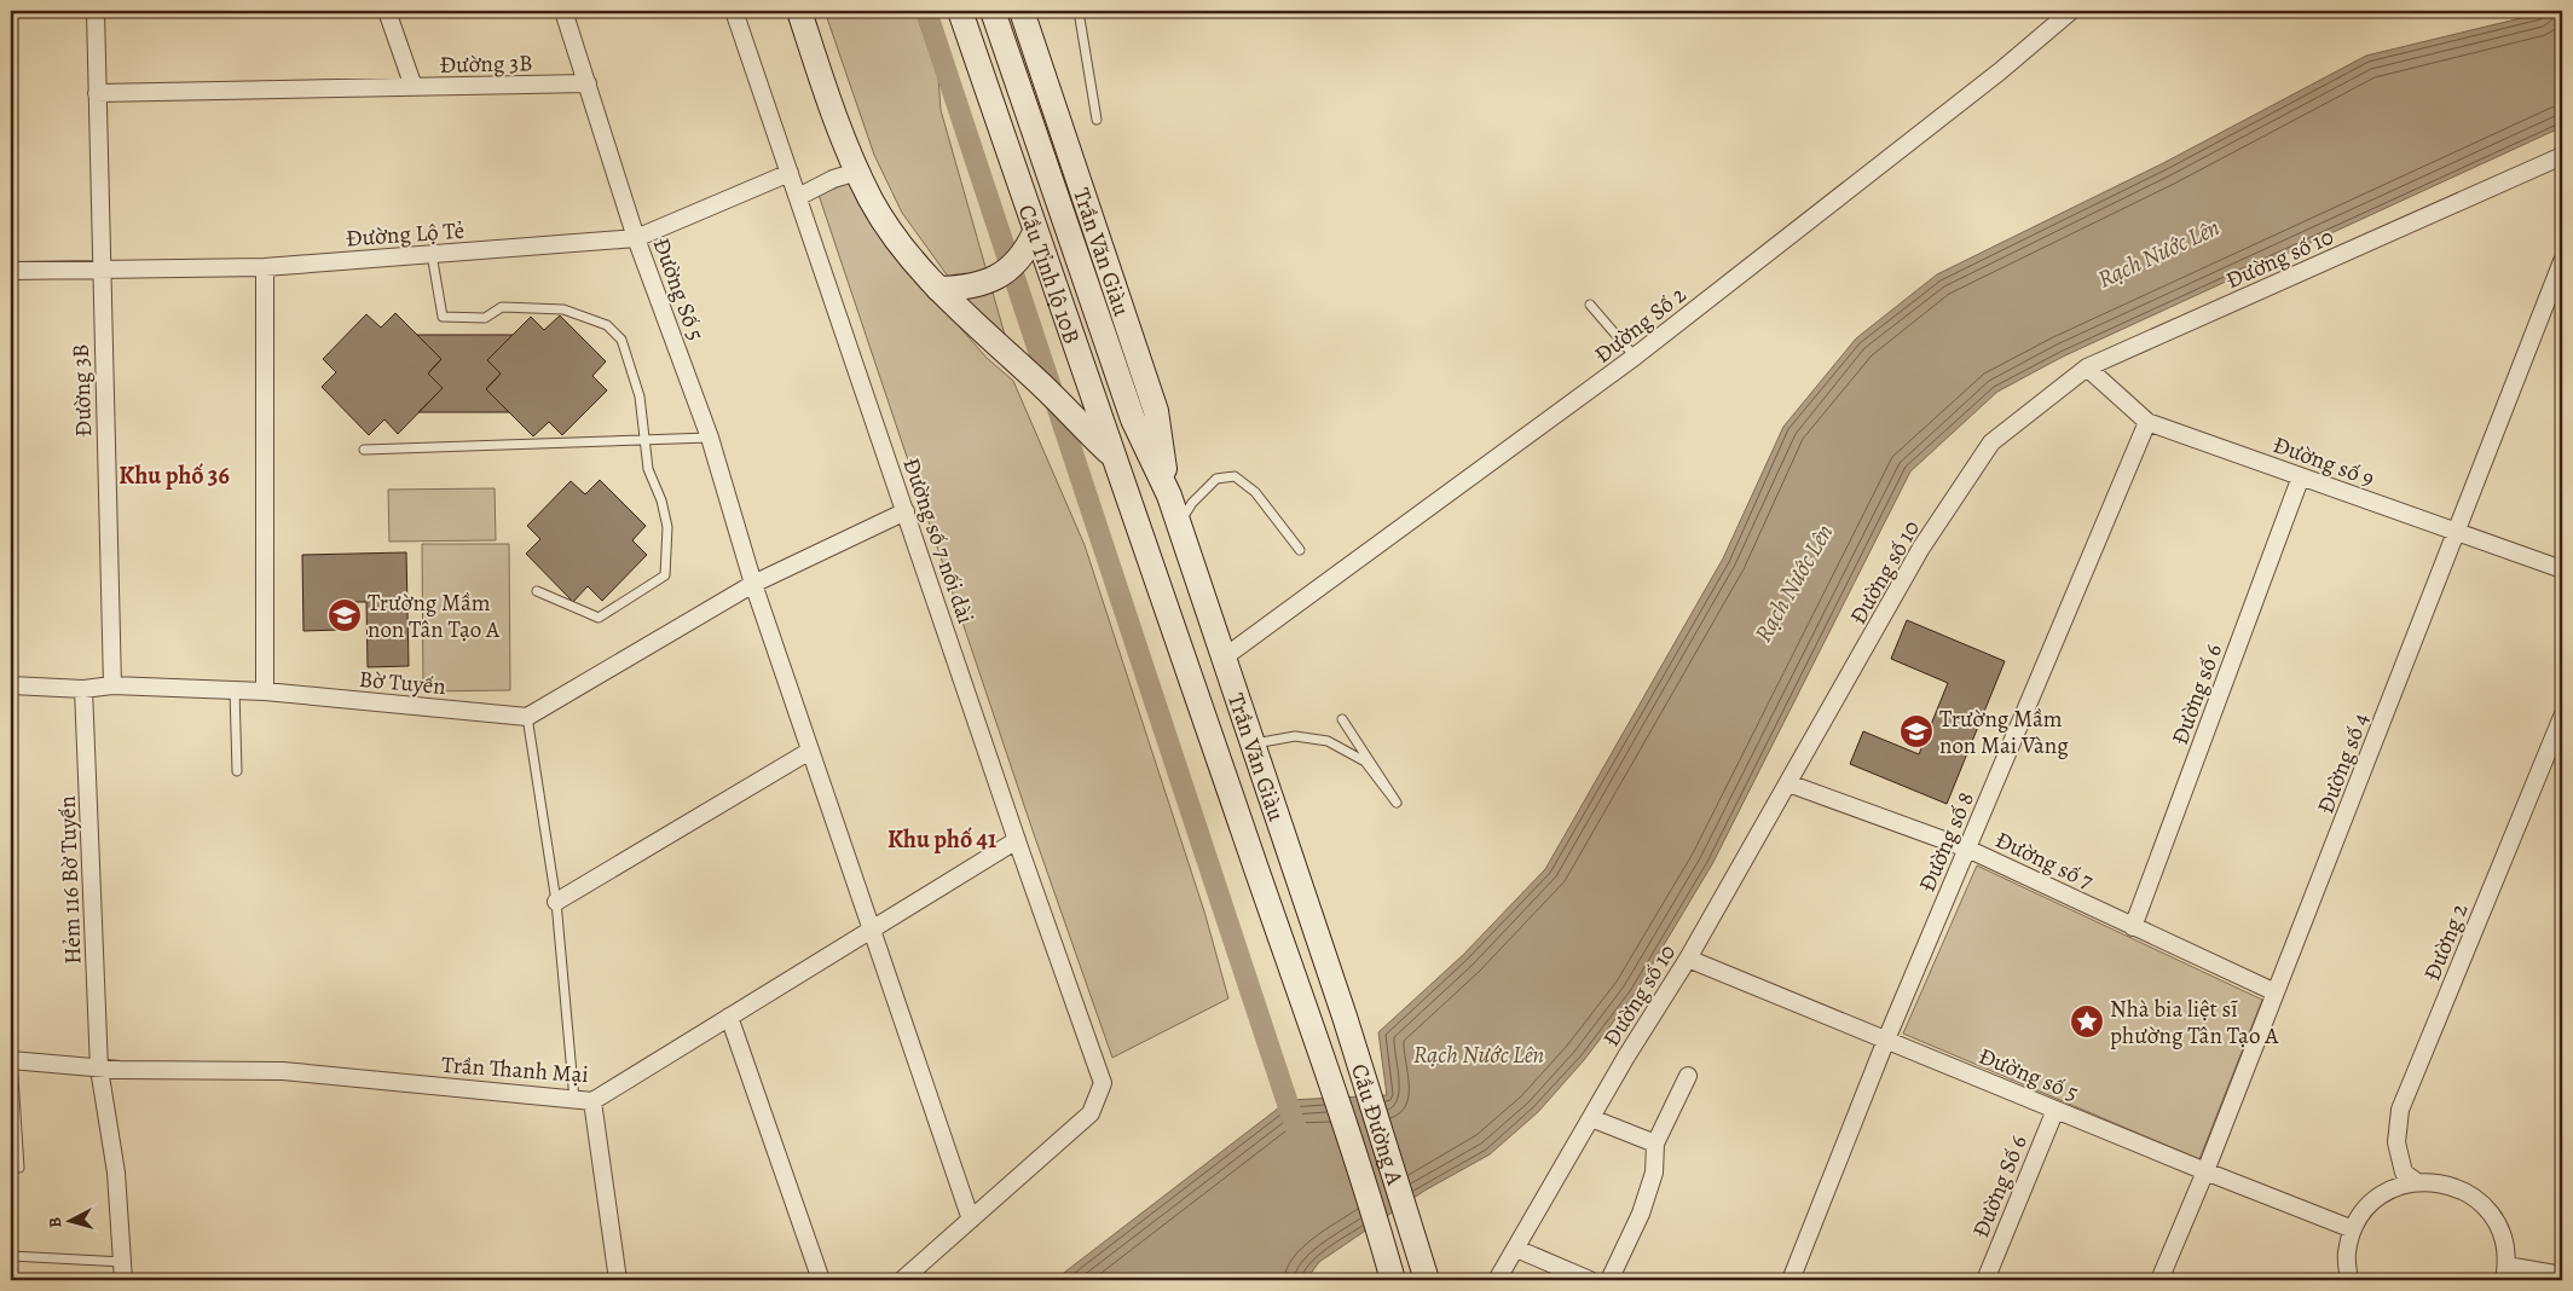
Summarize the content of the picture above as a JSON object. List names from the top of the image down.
{
  "streets": {
    "main road": ["Trần Văn Giàu", "Cầu Tỉnh lộ 10B", "Cầu Đường A"],
    "street": [
      "Đường 3B",
      "Đường Lộ Tẻ",
      "Đường số 10",
      "Đường Số 5",
      "Đường Số 2",
      "Đường số 9",
      "Đường số 7 nối dài",
      "Bờ Tuyến",
      "Đường số 6",
      "Đường số 4",
      "Đường số 8",
      "Đường số 7",
      "Hẻm 116 Bờ Tuyến",
      "Đường 2",
      "Trần Thanh Mại",
      "Đường số 5",
      "Đường Số 6"
    ]
  },
  "crossings": [
    ["Đường 3B", "Đường Lộ Tẻ"],
    ["Đường 3B", "Đường Số 5"],
    ["Đường 3B", "Bờ Tuyến"],
    ["Đường Lộ Tẻ", "Đường Số 5"],
    ["Đường Lộ Tẻ", "Đường số 7 nối dài"],
    ["Trần Văn Giàu", "Cầu Tỉnh lộ 10B"],
    ["Trần Văn Giàu", "Đường Số 2"],
    ["Trần Văn Giàu", "Cầu Đường A"],
    ["Đường số 10", "Đường số 9"],
    ["Đường số 10", "Đường số 7"],
    ["Đường số 10", "Đường số 5"],
    ["Đường Số 5", "Đường số 7 nối dài"],
    ["Đường Số 5", "Trần Thanh Mại"],
    ["Đường số 9", "Đường số 6"],
    ["Đường số 9", "Đường số 4"],
    ["Đường số 9", "Đường số 8"],
    ["Đường số 7 nối dài", "Trần Thanh Mại"],
    ["Bờ Tuyến", "Hẻm 116 Bờ Tuyến"],
    ["Đường số 6", "Đường số 7"],
    ["Đường số 4", "Đường số 7"],
    ["Đường số 4", "Đường số 5"],
    ["Đường số 8", "Đường số 7"],
    ["Đường số 8", "Đường số 5"],
    ["Hẻm 116 Bờ Tuyến", "Trần Thanh Mại"],
    ["Đường số 5", "Đường Số 6"]
  ],
  "districts": ["Khu phố 36", "Khu phố 41"],
  "water": ["Rạch Nước Lên"],
  "places": {
    "school or university": ["Trường Mầm non Tân Tạo A", "Trường Mầm non Mai Vàng"],
    "place": ["Nhà bia liệt sĩ phường Tân Tạo A"]
  },
  "north": "left"
}
